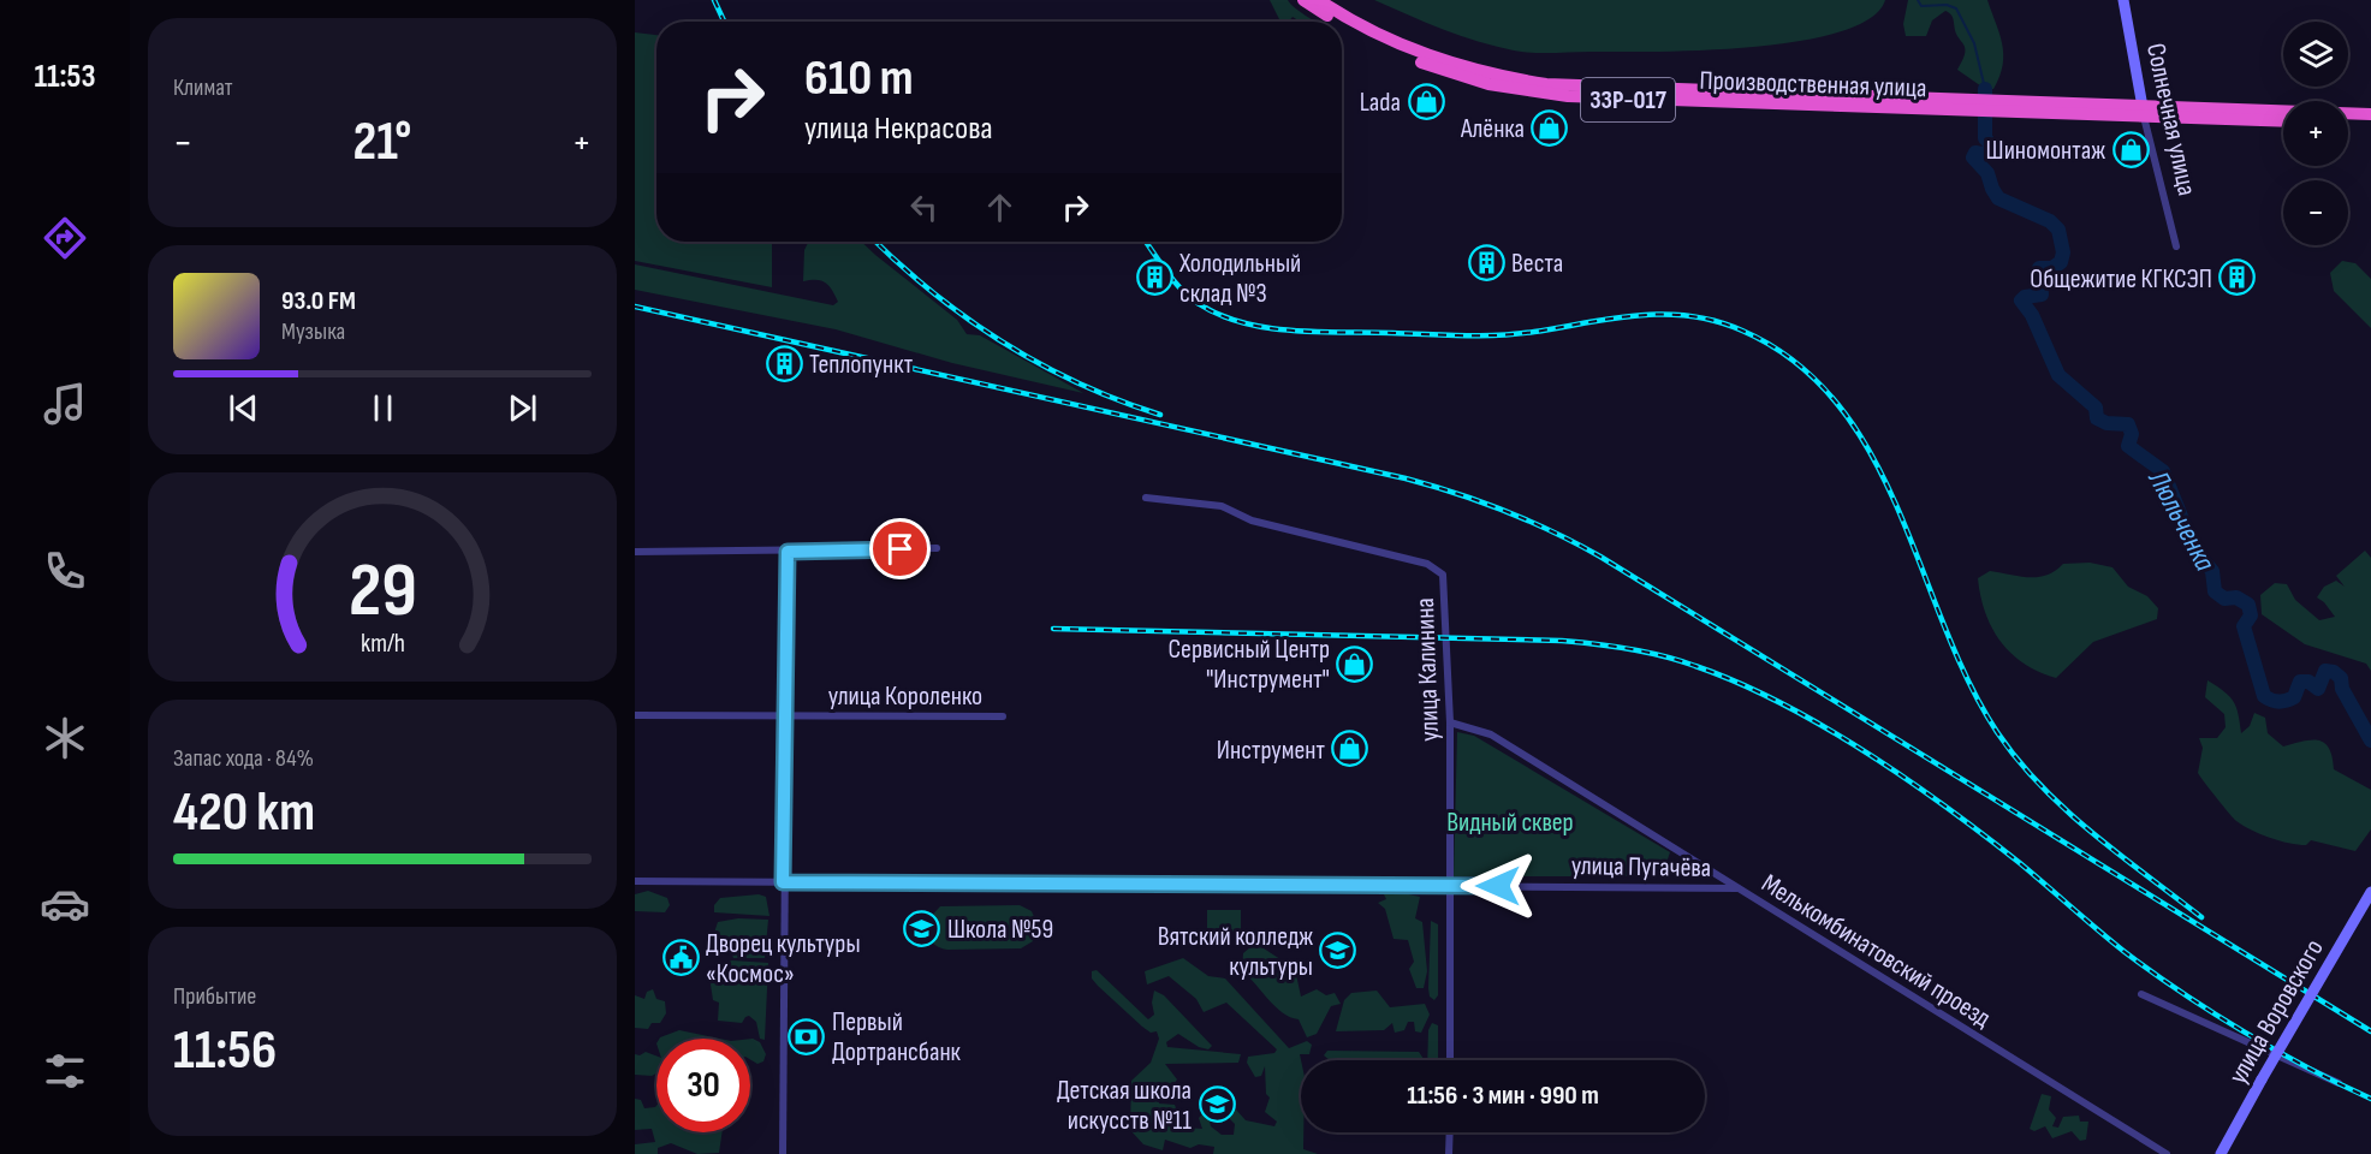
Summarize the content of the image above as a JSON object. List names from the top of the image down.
{
  "streets": {
    "highway": ["Производственная улица", "33Р-017"],
    "main road": ["Солнечная улица", "улица Воровского"],
    "street": [
      "улица Калинина",
      "улица Короленко",
      "улица Пугачёва",
      "Мелькомбинатовский проезд"
    ]
  },
  "crossings": [
    ["Производственная улица", "Солнечная улица"],
    ["улица Калинина", "улица Пугачёва"],
    ["улица Калинина", "Мелькомбинатовский проезд"],
    ["улица Пугачёва", "Мелькомбинатовский проезд"]
  ],
  "water": ["Люльченка"],
  "parks": ["Видный сквер"],
  "places": {
    "shop": [
      "Lada",
      "Алёнка",
      "Шиномонтаж",
      "Сервисный Центр \"Инструмент\"",
      "Инструмент"
    ],
    "building": [
      "Веста",
      "Холодильный склад №3",
      "Общежитие КГКСЭП",
      "Теплопункт"
    ],
    "school or university": ["Школа №59", "Вятский колледж культуры", "Детская школа искусств №11"],
    "public building": ["Дворец культуры «Космос»"],
    "bank": ["Первый Дортрансбанк"]
  },
  "page": {
    "tabs": "11:53",
    "tile": [
      "Климат",
      ["Запас хода · 84%", "420 km"],
      ["Прибытие", "11:56"]
    ],
    "map_buttons": ["+", "−"],
    "turn": ["610 m", "улица Некрасова"],
    "heat": ["−", "21°", "+"],
    "song": ["93.0 FM", "Музыка"],
    "limit": "30",
    "trip": "11:56 · 3 мин · 990 m",
    "gauge": ["29", "km/h"]
  }
}
